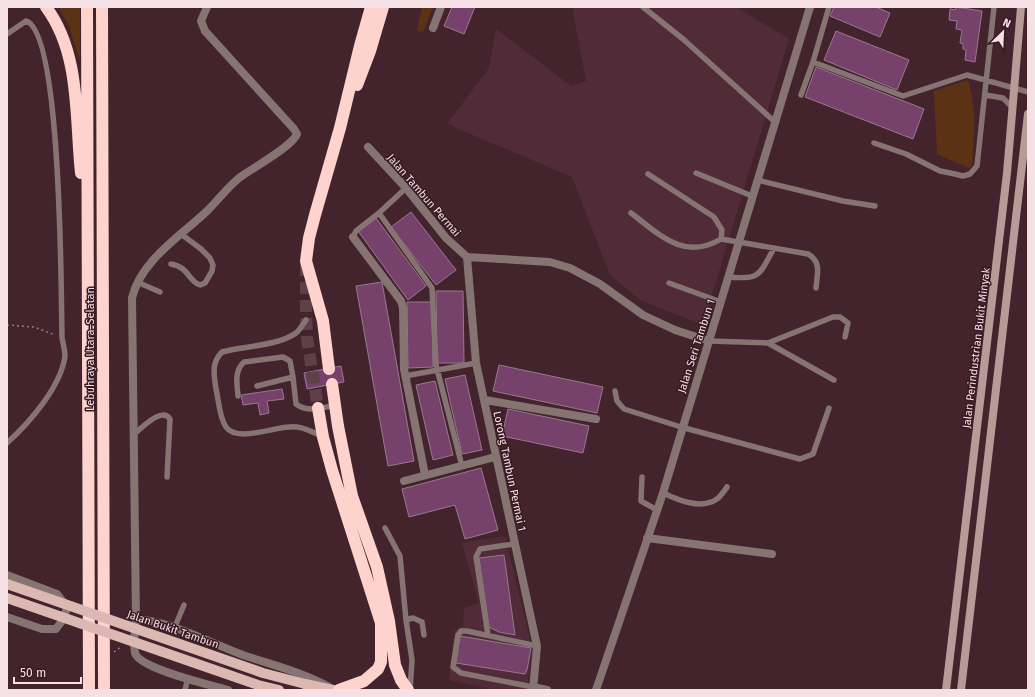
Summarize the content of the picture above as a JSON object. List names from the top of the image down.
{
  "streets": {
    "highway": ["Lebuhraya Utara–Selatan"],
    "main road": ["Jalan Perindustrian Bukit Minyak", "Jalan Bukit Tambun"],
    "street": ["Jalan Tambun Permai", "Jalan Seri Tambun 1", "Lorong Tambun Permai 1"]
  },
  "crossings": [
    ["Jalan Tambun Permai", "Lorong Tambun Permai 1"]
  ],
  "scale_bar": "50 m",
  "north": "top right"
}
